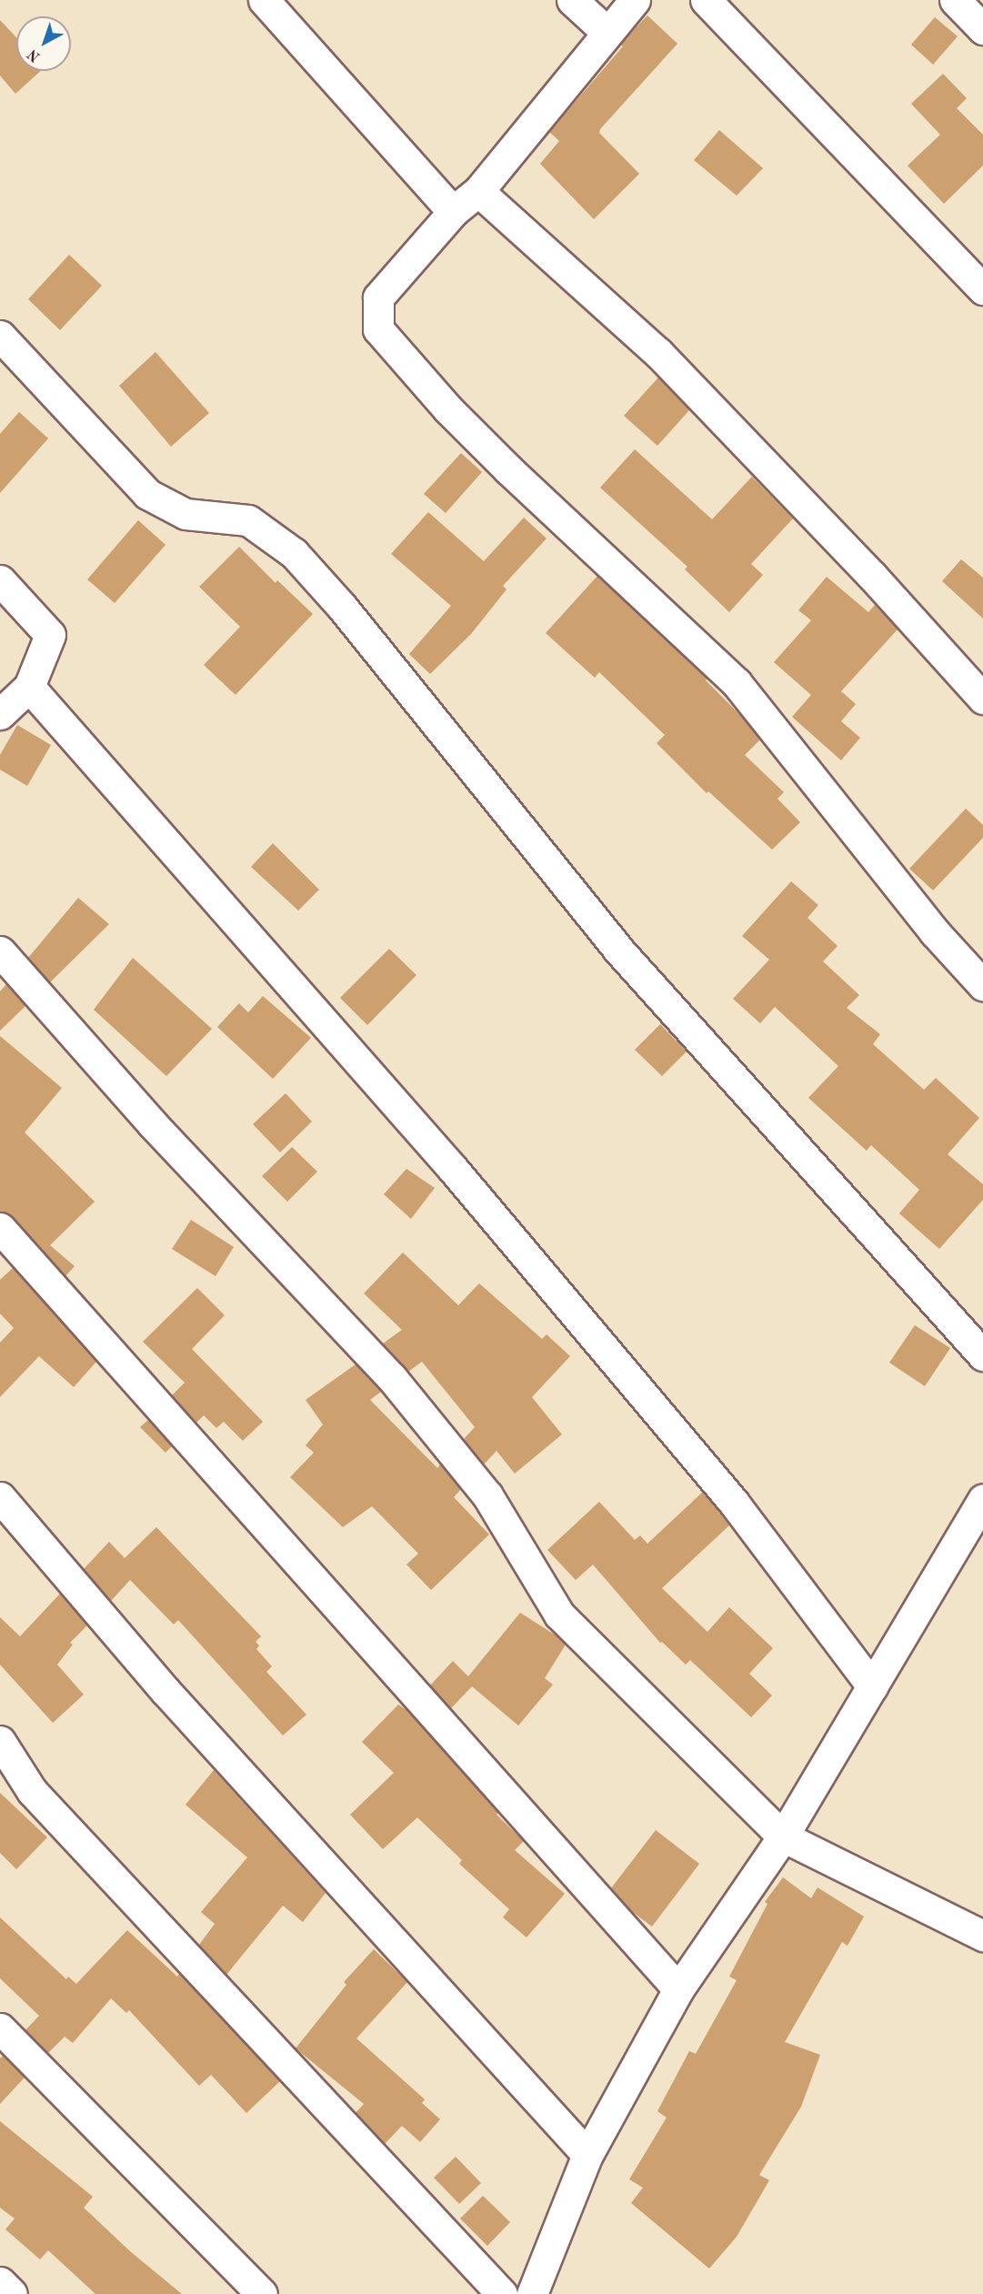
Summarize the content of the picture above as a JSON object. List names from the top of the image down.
{
  "north": "bottom left"
}
